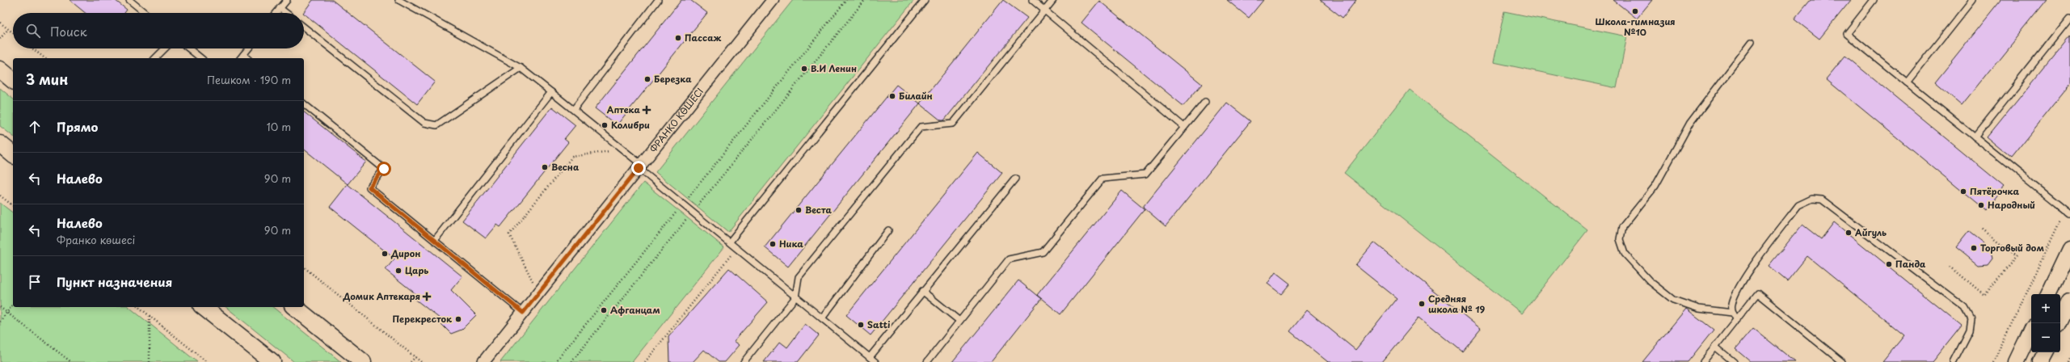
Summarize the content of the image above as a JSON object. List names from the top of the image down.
{
  "streets": {
    "street": ["ФРАНКО КӨШЕСІ"]
  },
  "places": {
    "other": [
      "Школа-гимназия №10",
      "Пассаж",
      "В.И Ленин",
      "Березка",
      "Билайн",
      "Колибри",
      "Весна",
      "Пятёрочка",
      "Народный",
      "Веста",
      "Айгуль",
      "Ника",
      "Торговый дом",
      "Дирон",
      "Панда",
      "Царь",
      "Средняя школа № 19",
      "Афганцам",
      "Перекресток",
      "Satti"
    ],
    "health": ["Аптека", "Домик Аптекаря"]
  },
  "page": {
    "search": "Поиск",
    "heading": ["3 мин", "Пешком · 190 m"],
    "list": [
      ["Прямо", "10 m"],
      ["Налево", "90 m"],
      ["Налево", "Франко көшесі", "90 m"],
      "Пункт назначения"
    ],
    "map_buttons": ["+", "−"]
  }
}
